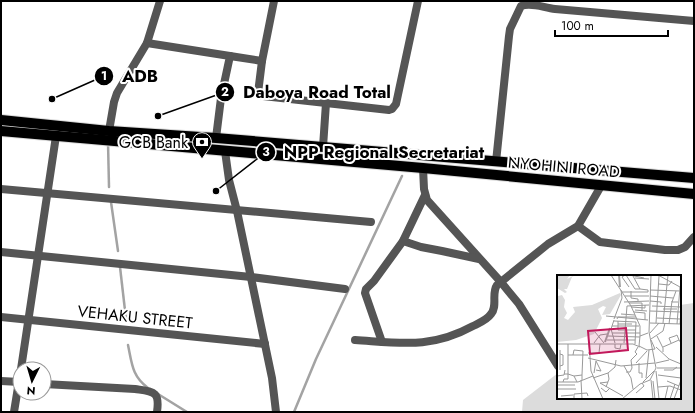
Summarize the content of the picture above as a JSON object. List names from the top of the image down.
{
  "streets": {
    "main road": ["NYOHINI ROAD"],
    "street": ["VEHAKU STREET"]
  },
  "places": {
    "other": ["ADB", "Daboya Road Total", "NPP Regional Secretariat"],
    "bank": ["GCB Bank"]
  },
  "scale_bar": "100 m",
  "north": "bottom"
}
